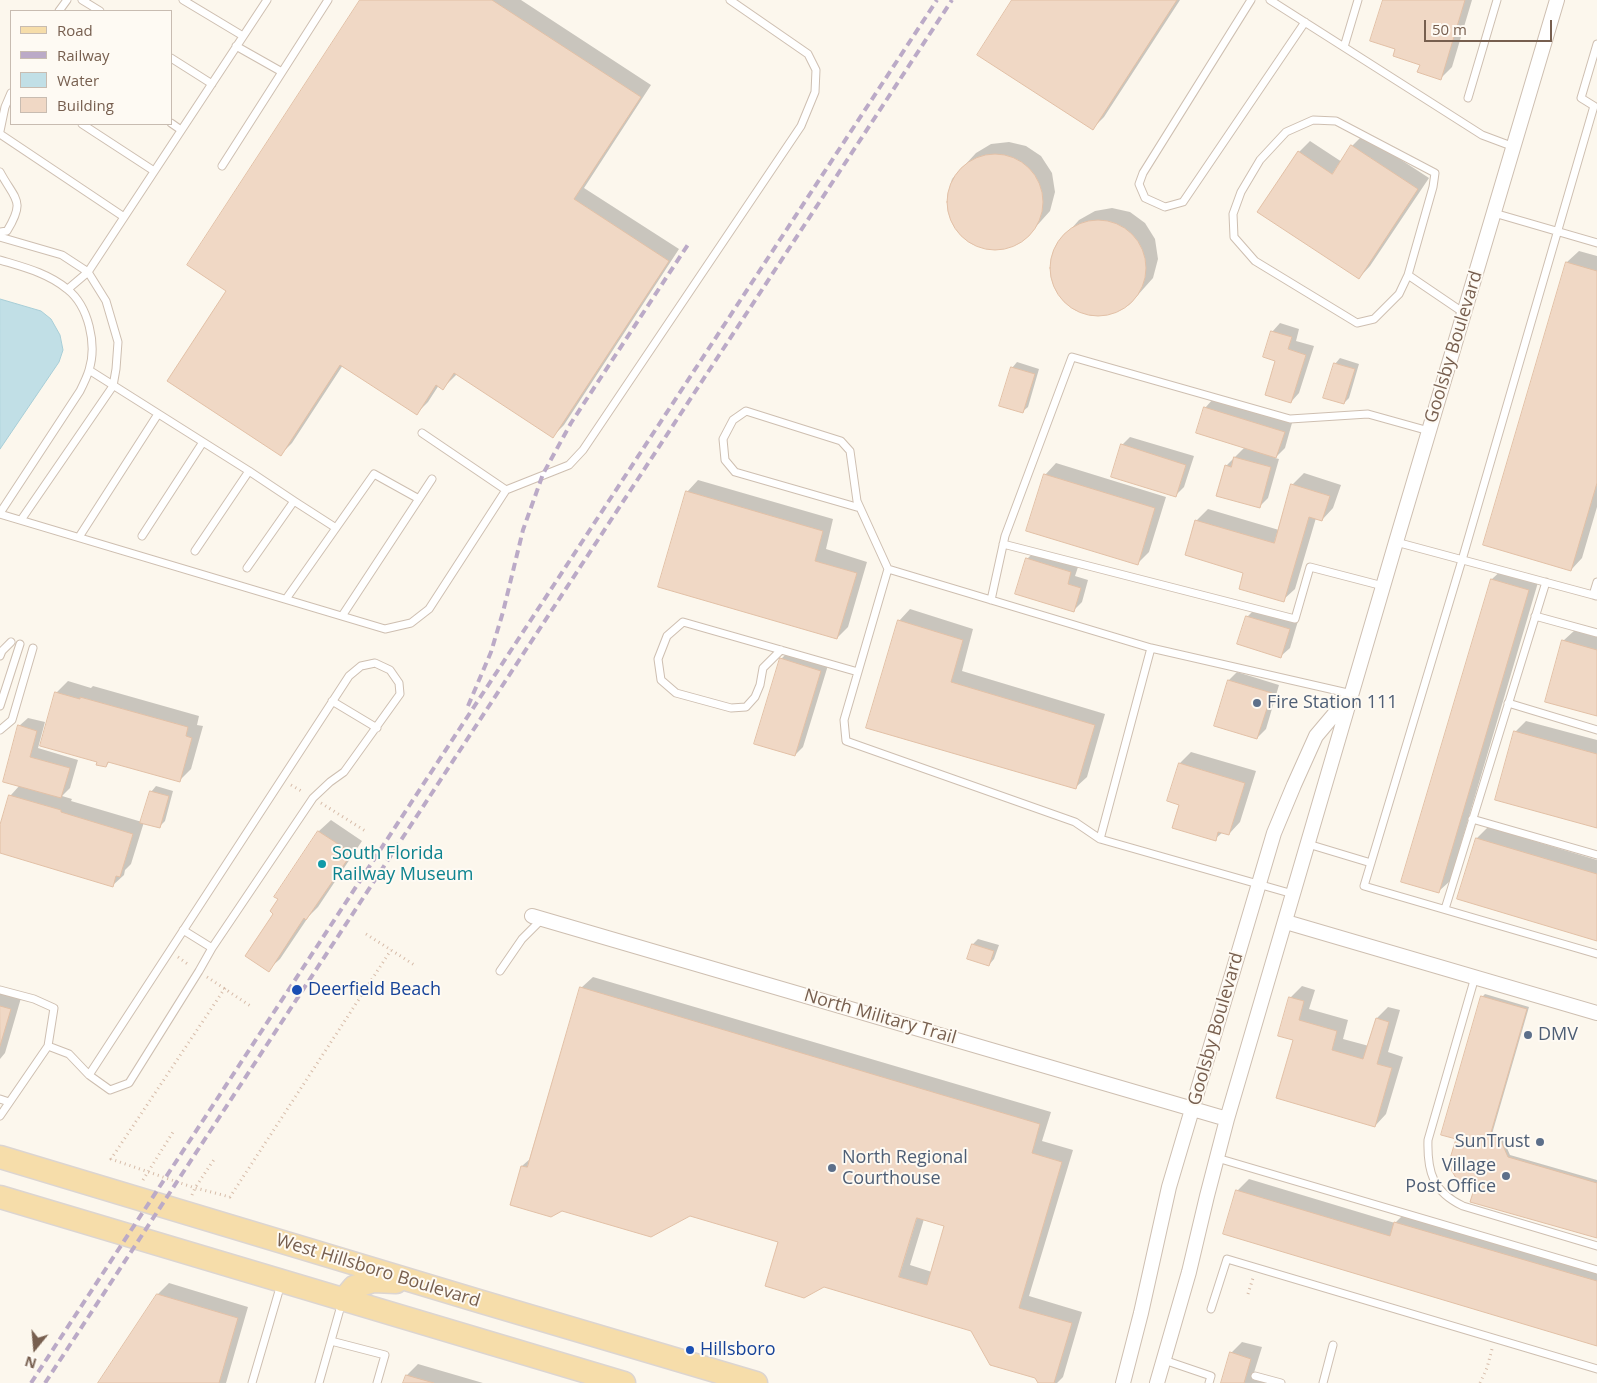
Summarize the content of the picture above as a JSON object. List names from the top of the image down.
{
  "streets": {
    "main road": ["West Hillsboro Boulevard"],
    "street": ["Goolsby Boulevard", "North Military Trail"]
  },
  "crossings": [
    ["Goolsby Boulevard", "North Military Trail"]
  ],
  "places": [
    "Fire Station 111",
    "South Florida Railway Museum",
    "Deerfield Beach",
    "DMV",
    "SunTrust",
    "North Regional Courthouse",
    "Village Post Office",
    "Hillsboro"
  ],
  "legend": [
    "Road",
    "Railway",
    "Water",
    "Building"
  ],
  "scale_bar": "50 m",
  "north": "bottom"
}
